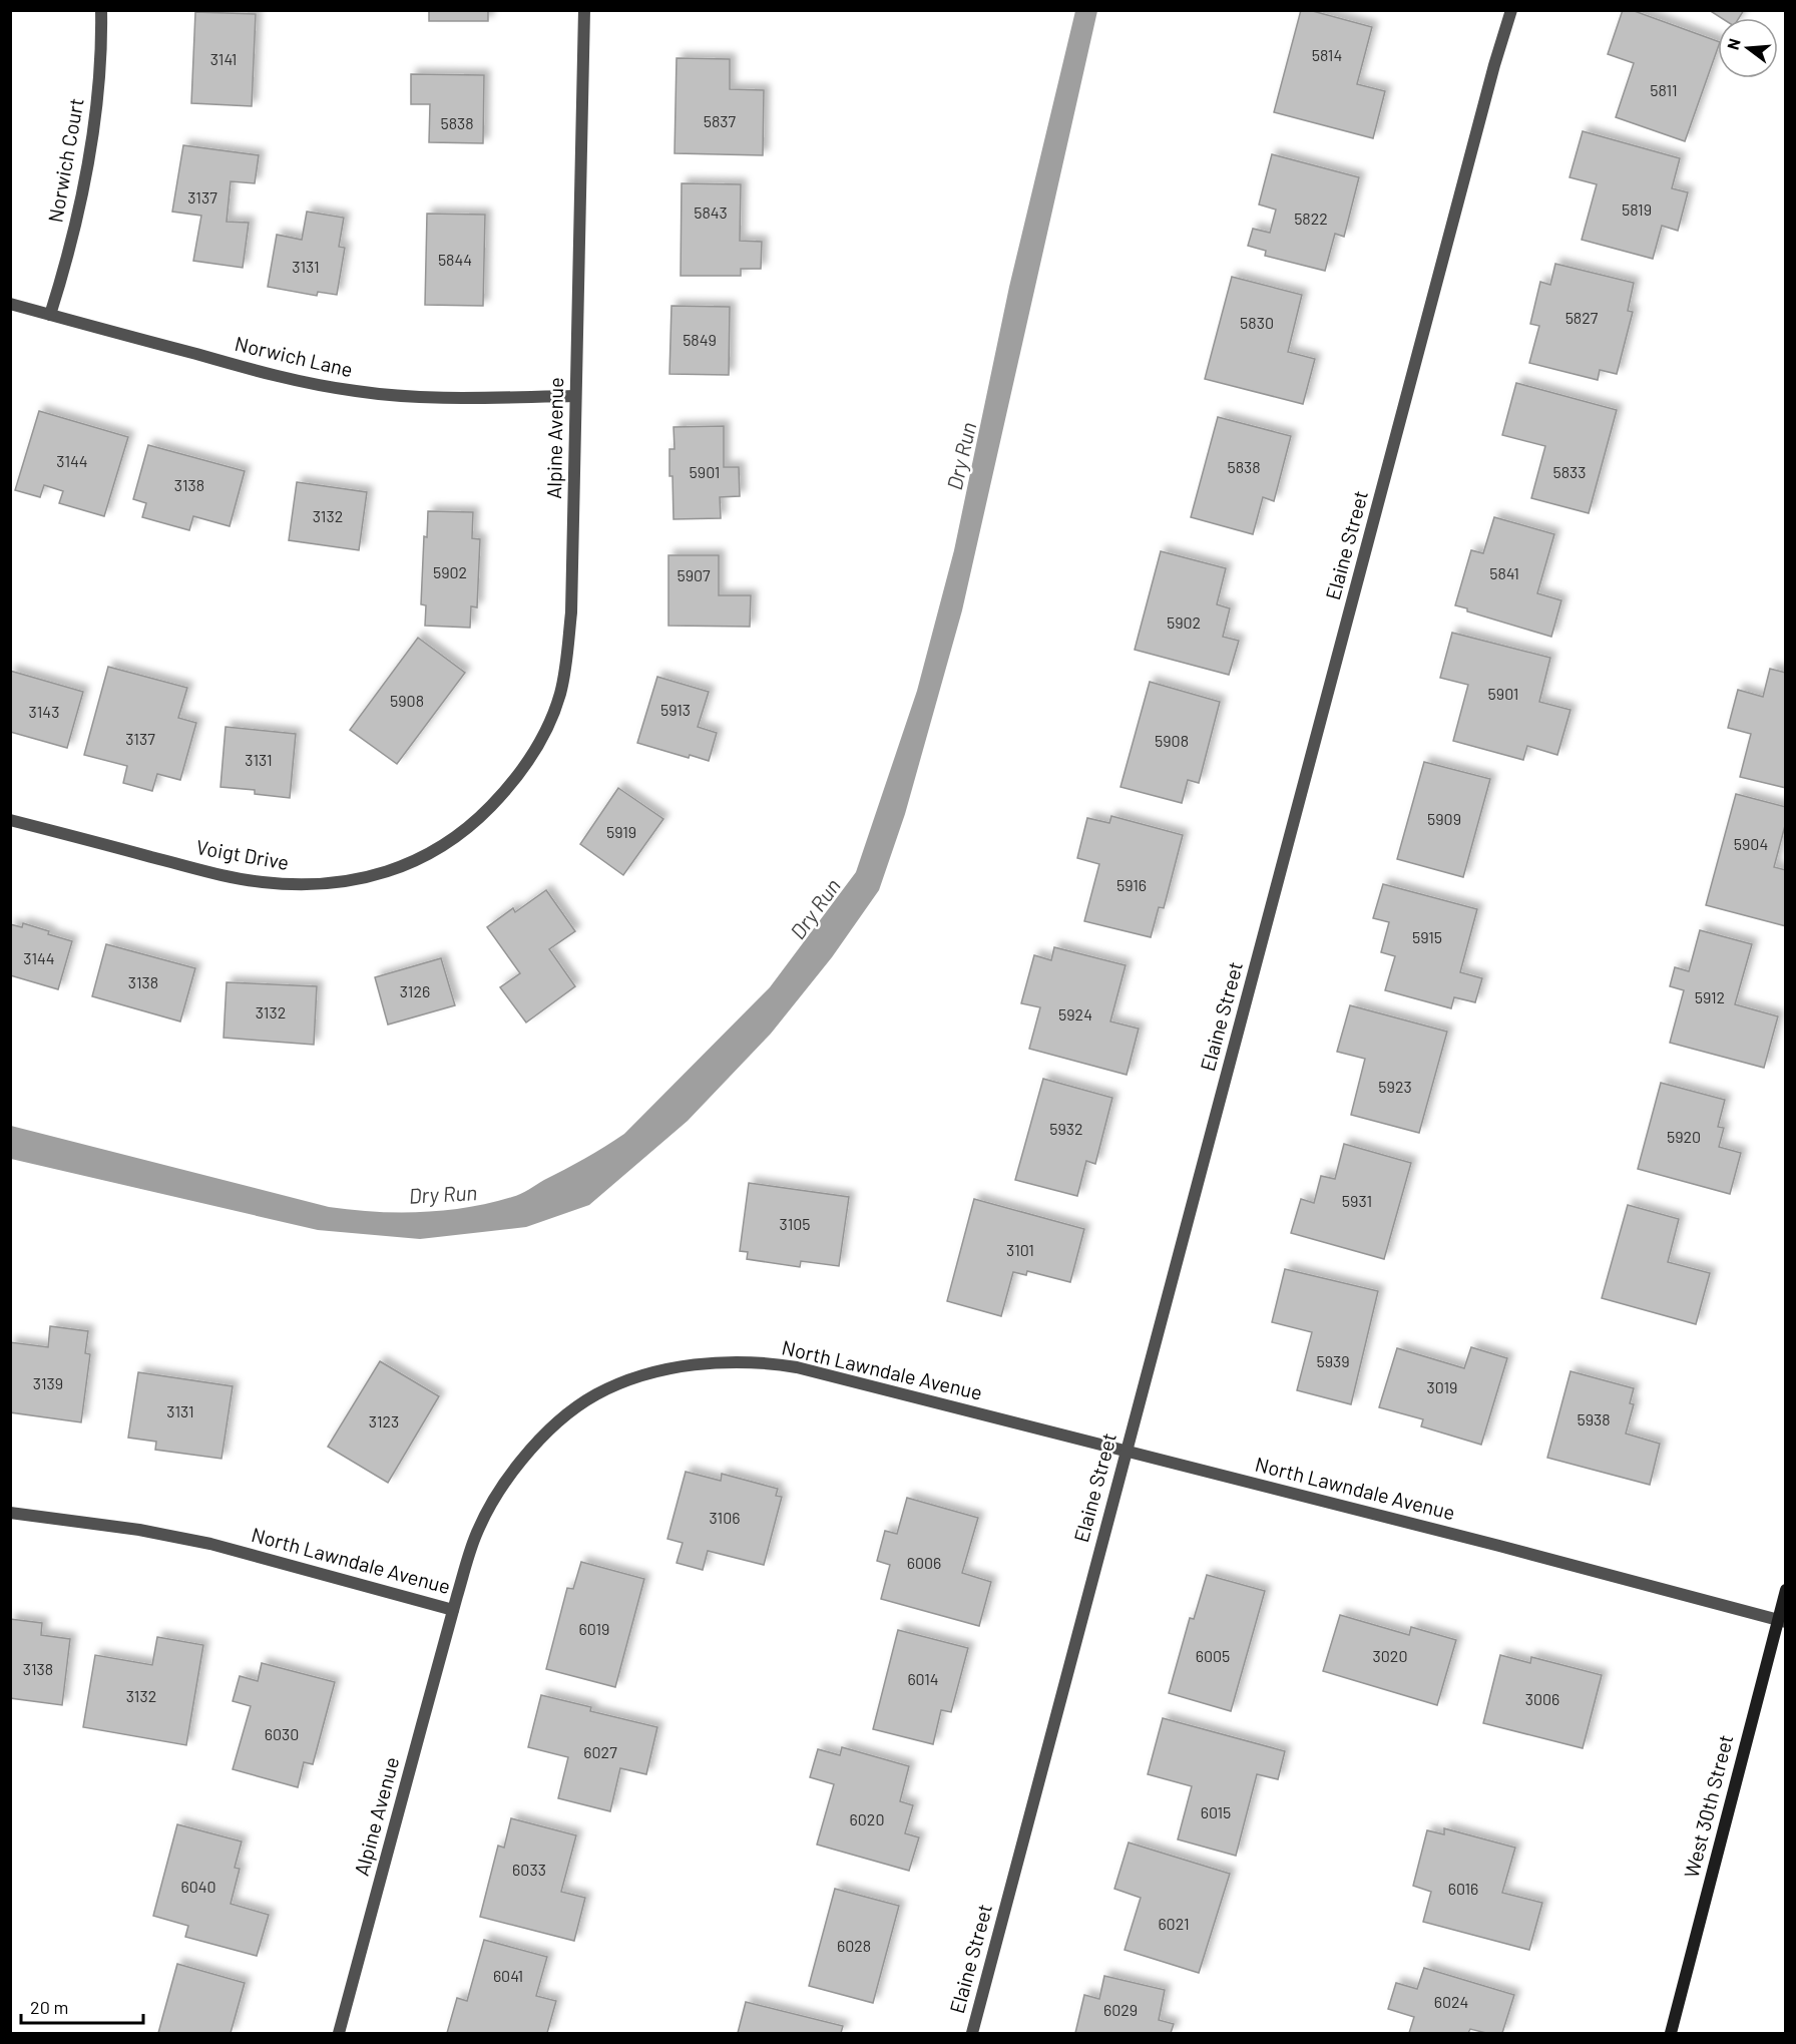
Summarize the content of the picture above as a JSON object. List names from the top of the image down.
{
  "streets": {
    "street": [
      "Norwich Court",
      "Norwich Lane",
      "Alpine Avenue",
      "Elaine Street",
      "Voigt Drive",
      "North Lawndale Avenue",
      "West 30th Street"
    ]
  },
  "crossings": [
    ["Norwich Court", "Norwich Lane"],
    ["Norwich Lane", "Alpine Avenue"],
    ["Alpine Avenue", "Voigt Drive"],
    ["Alpine Avenue", "North Lawndale Avenue"],
    ["Elaine Street", "North Lawndale Avenue"],
    ["North Lawndale Avenue", "West 30th Street"]
  ],
  "water": ["Dry Run"],
  "house_numbers": [
    "5814",
    "3141",
    "5811",
    "5837",
    "5838",
    "3137",
    "5819",
    "5843",
    "5822",
    "5844",
    "3131",
    "5827",
    "5830",
    "5849",
    "3144",
    "5838",
    "5901",
    "5833",
    "3138",
    "3132",
    "5902",
    "5841",
    "5907",
    "5902",
    "5901",
    "5908",
    "5913",
    "3143",
    "3137",
    "5908",
    "3131",
    "5909",
    "5919",
    "5904",
    "5916",
    "5915",
    "3144",
    "3138",
    "3126",
    "5912",
    "3132",
    "5924",
    "5923",
    "5932",
    "5920",
    "5931",
    "3105",
    "3101",
    "5939",
    "3139",
    "3019",
    "3131",
    "5938",
    "3123",
    "3106",
    "6006",
    "6019",
    "6005",
    "3020",
    "3138",
    "6014",
    "3132",
    "3006",
    "6030",
    "6027",
    "6015",
    "6020",
    "6033",
    "6040",
    "6016",
    "6021",
    "6028",
    "6041",
    "6024",
    "6029"
  ],
  "scale_bar": "20 m",
  "north": "left"
}
